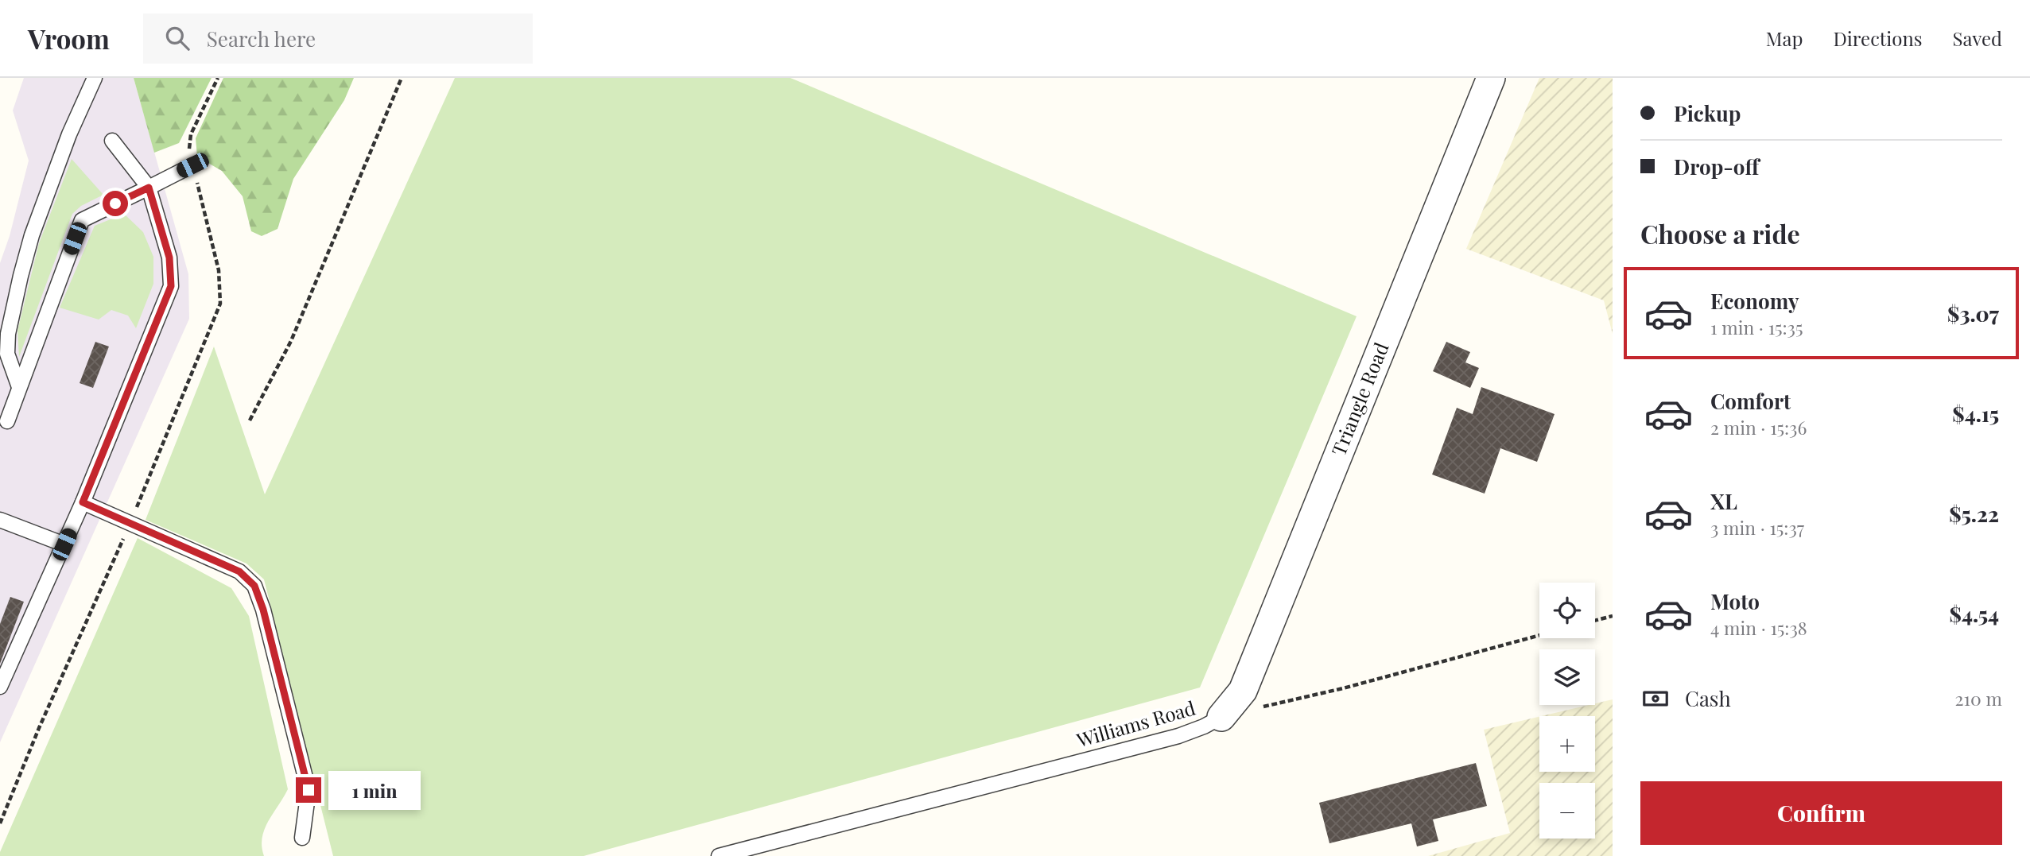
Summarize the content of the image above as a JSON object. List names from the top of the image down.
{
  "streets": {
    "street": ["Triangle Road"],
    "lane": ["Williams Road"]
  },
  "crossings": [
    ["Triangle Road", "Williams Road"]
  ],
  "page": {
    "header": "Vroom",
    "search": "Search here",
    "nav": ["Map", "Directions", "Saved"],
    "banner": ["Pickup", "Drop-off"],
    "heading": "Choose a ride",
    "list": [
      {
        "name": "Economy",
        "note": "1 min · 15:35",
        "value": "$3.07"
      },
      {
        "name": "Comfort",
        "note": "2 min · 15:36",
        "value": "$4.15"
      },
      {
        "name": "XL",
        "note": "3 min · 15:37",
        "value": "$5.22"
      },
      {
        "name": "Moto",
        "note": "4 min · 15:38",
        "value": "$4.54"
      }
    ],
    "map_buttons": ["+", "−"],
    "pay": ["Cash", "210 m"],
    "buttons": "Confirm",
    "bubble": "1 min"
  }
}
